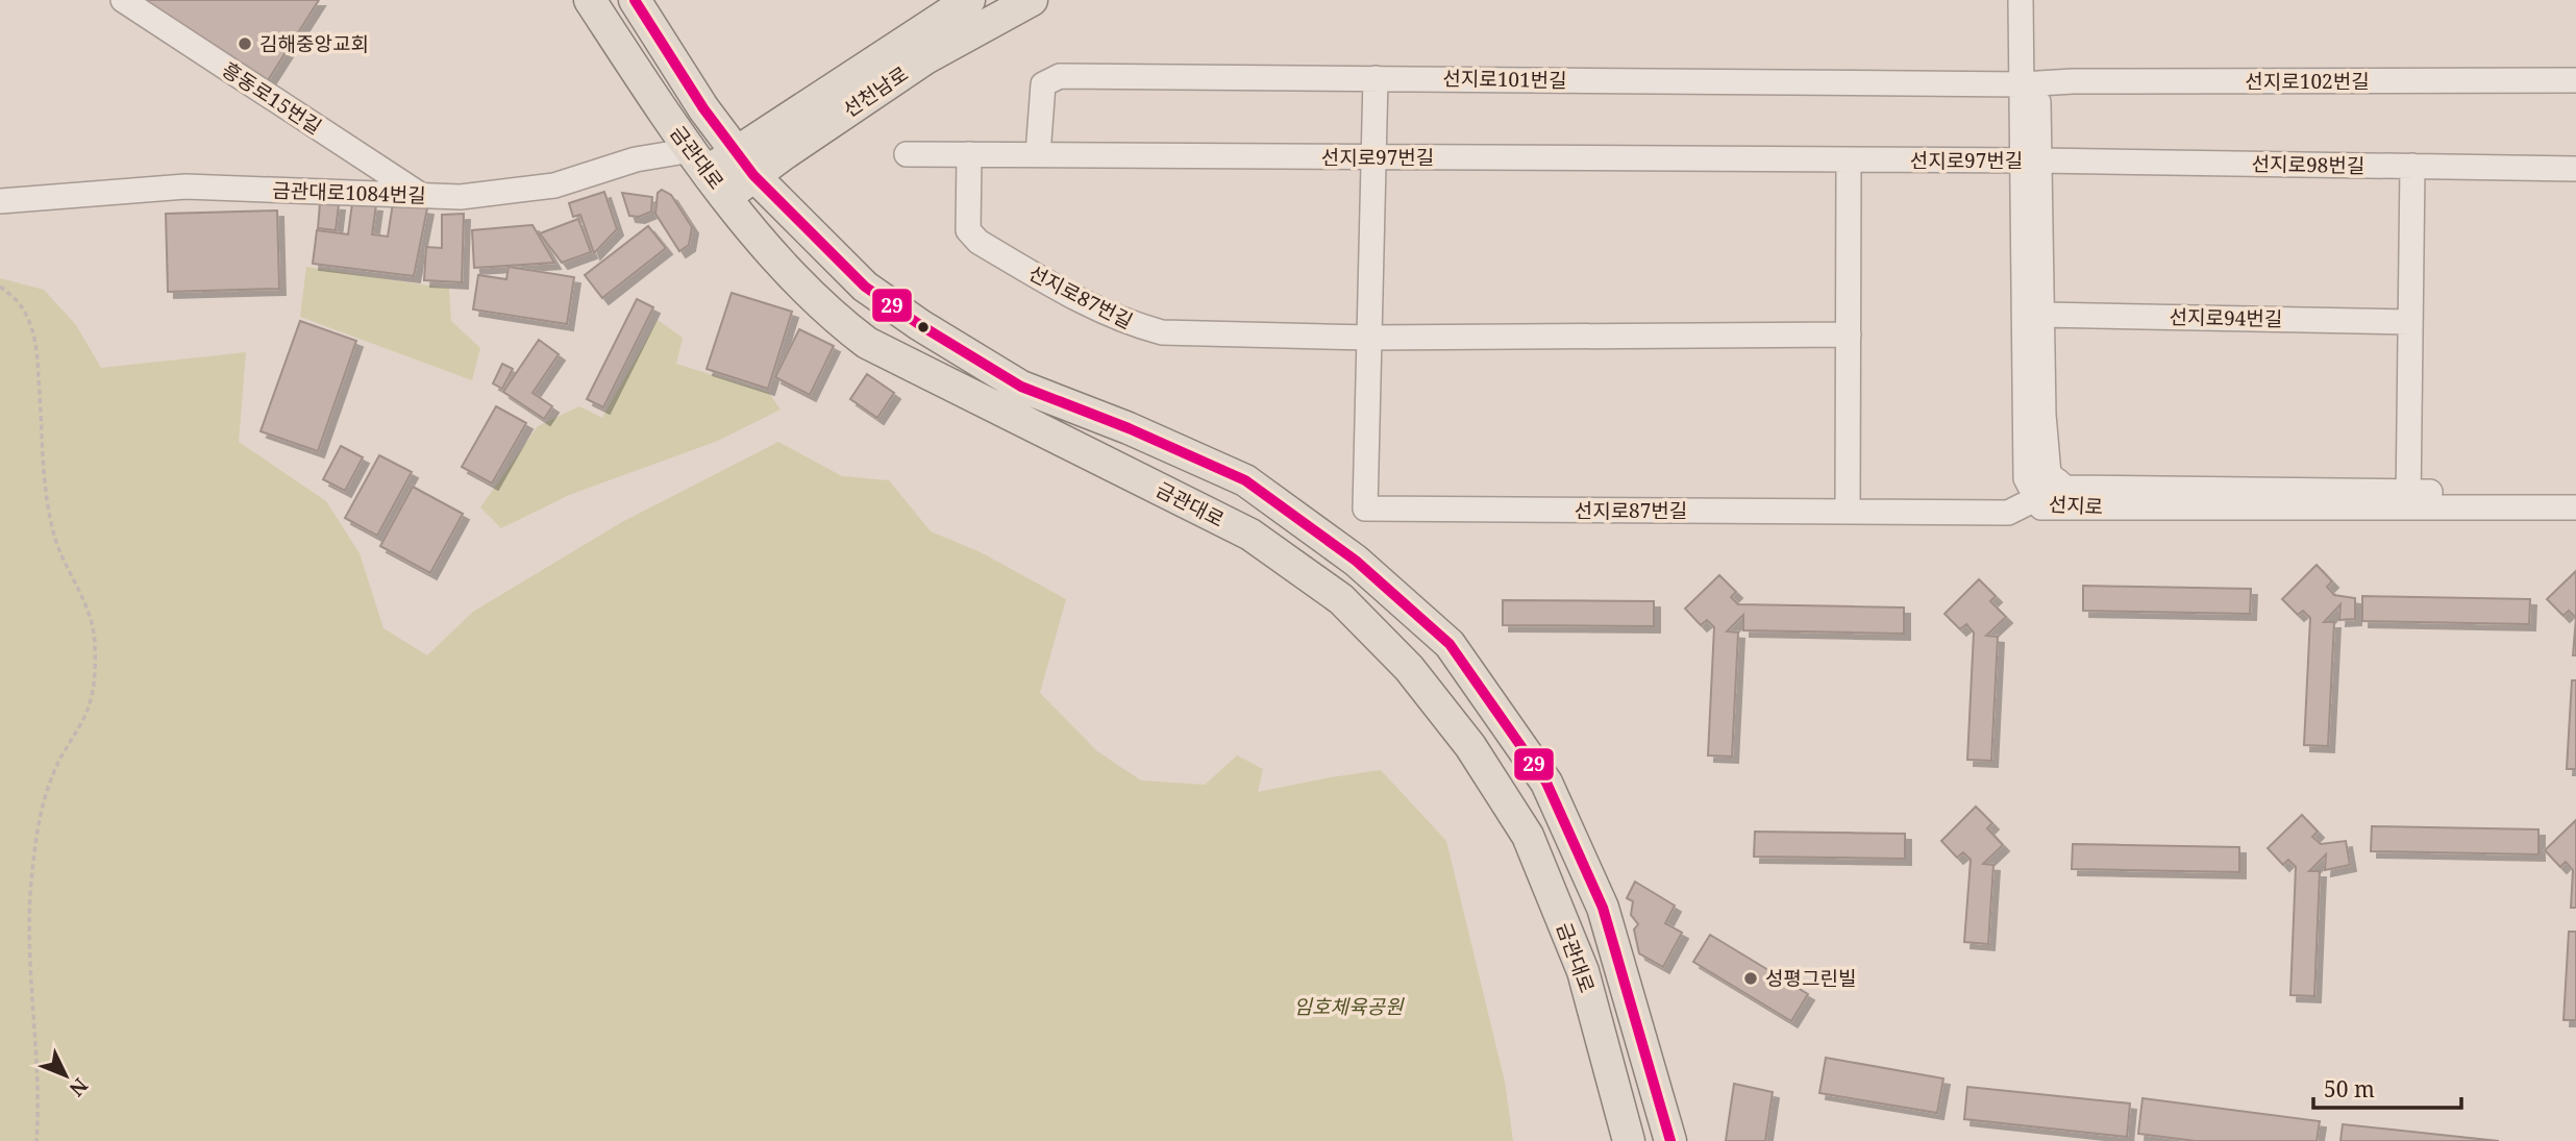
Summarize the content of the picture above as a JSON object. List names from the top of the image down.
{
  "streets": {
    "main road": ["선천남로", "금관대로"],
    "street": [
      "선지로101번길",
      "선지로102번길",
      "흥동로15번길",
      "선지로97번길",
      "선지로98번길",
      "금관대로1084번길",
      "선지로87번길",
      "선지로94번길",
      "선지로"
    ]
  },
  "crossings": [
    ["선지로101번길", "선지로102번길"],
    ["선지로101번길", "선지로97번길"],
    ["선지로101번길", "선지로87번길"],
    ["선지로101번길", "선지로"],
    ["선지로102번길", "선지로"],
    ["선천남로", "금관대로"],
    ["선천남로", "금관대로1084번길"],
    ["흥동로15번길", "금관대로1084번길"],
    ["금관대로", "금관대로1084번길"],
    ["선지로97번길", "선지로98번길"],
    ["선지로97번길", "선지로87번길"],
    ["선지로97번길", "선지로"],
    ["선지로98번길", "선지로"],
    ["선지로87번길", "선지로"],
    ["선지로94번길", "선지로"]
  ],
  "parks": ["임호체육공원"],
  "places": ["김해중앙교회", "성평그린빌"],
  "lines": ["transit line 29"],
  "scale_bar": "50 m",
  "north": "bottom right"
}
